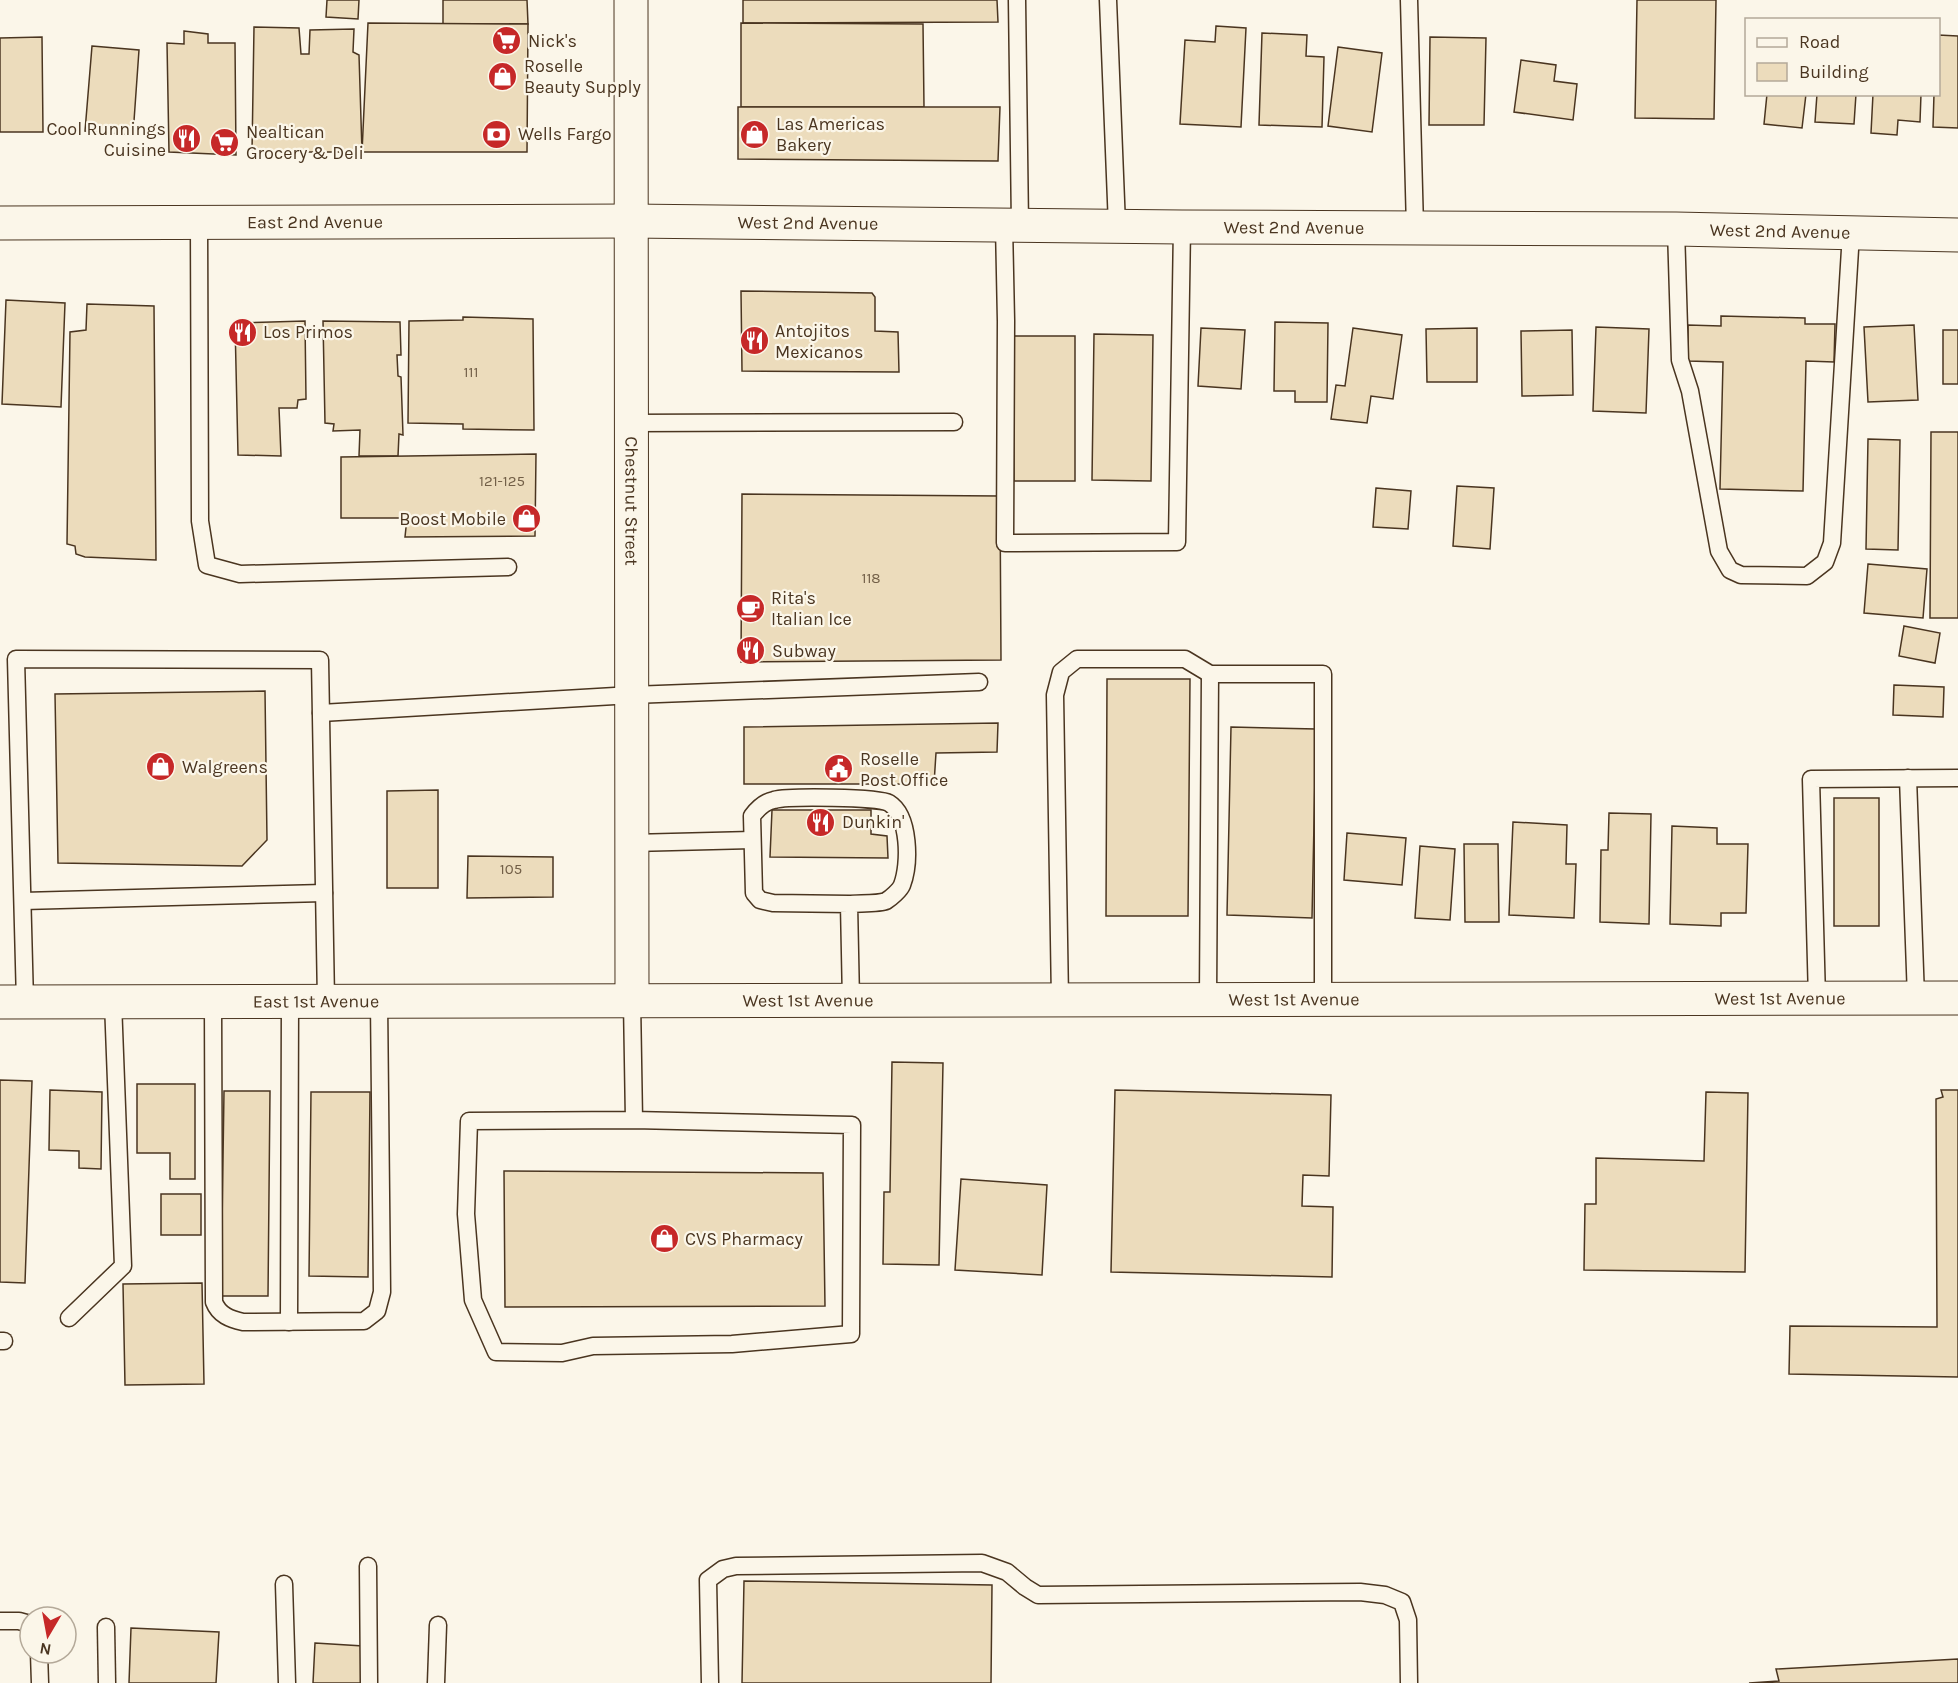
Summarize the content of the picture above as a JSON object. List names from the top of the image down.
{
  "streets": {
    "street": [
      "East 2nd Avenue",
      "West 2nd Avenue",
      "Chestnut Street",
      "West 1st Avenue",
      "East 1st Avenue"
    ]
  },
  "crossings": [
    ["East 2nd Avenue", "West 2nd Avenue"],
    ["East 2nd Avenue", "Chestnut Street"],
    ["West 2nd Avenue", "Chestnut Street"],
    ["Chestnut Street", "West 1st Avenue"],
    ["Chestnut Street", "East 1st Avenue"],
    ["West 1st Avenue", "East 1st Avenue"]
  ],
  "places": {
    "supermarket": ["Nick's", "Nealtican Grocery & Deli"],
    "shop": [
      "Roselle Beauty Supply",
      "Las Americas Bakery",
      "Boost Mobile",
      "Walgreens",
      "CVS Pharmacy"
    ],
    "bank": ["Wells Fargo"],
    "restaurant": [
      "Cool Runnings Cuisine",
      "Los Primos",
      "Antojitos Mexicanos",
      "Subway",
      "Dunkin'"
    ],
    "cafe": ["Rita's Italian Ice"],
    "public building": ["Roselle Post Office"]
  },
  "house_numbers": [
    "111",
    "121-125",
    "118",
    "105"
  ],
  "legend": ["Road", "Building"],
  "north": "bottom"
}
